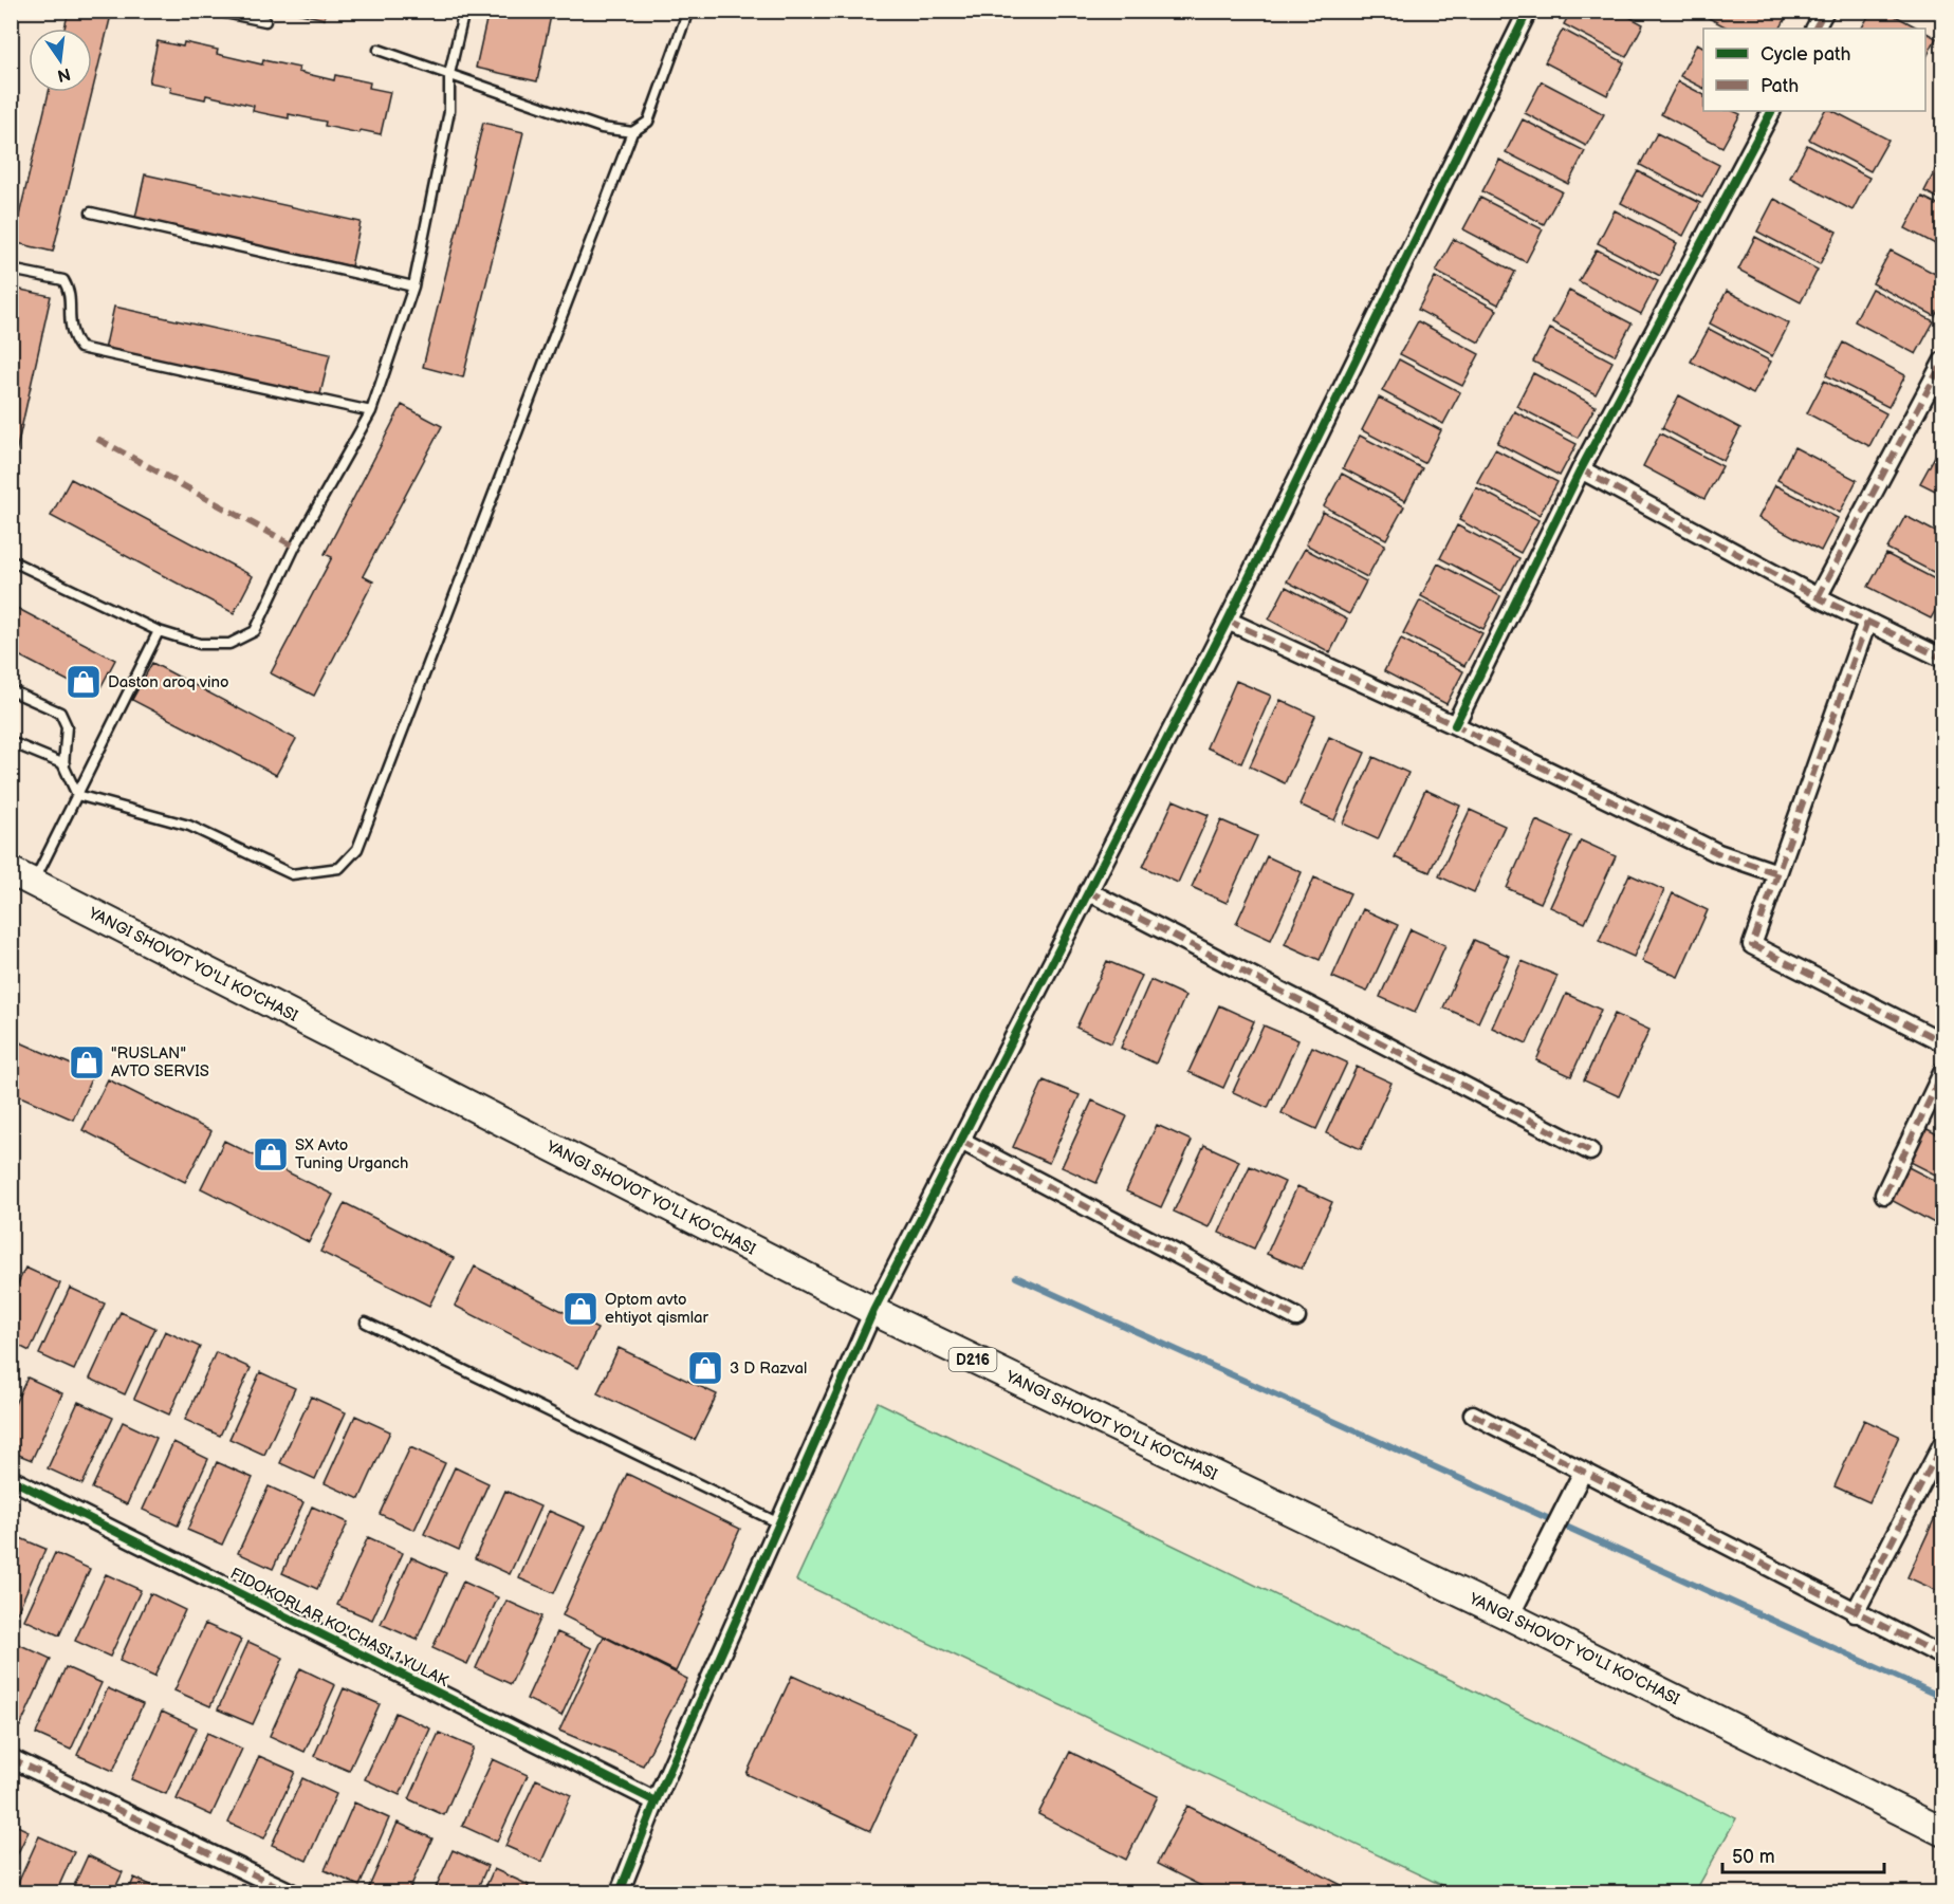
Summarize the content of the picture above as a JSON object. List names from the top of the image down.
{
  "streets": {
    "main road": ["YANGI SHOVOT YO'LI KO'CHASI", "D216"],
    "street": ["FIDOKORLAR KO'CHASI 1 YULAK"]
  },
  "places": {
    "shop": [
      "Daston aroq vino",
      "\"RUSLAN\" AVTO SERVIS",
      "SX Avto Tuning Urganch",
      "Optom avto ehtiyot qismlar",
      "3 D Razval"
    ]
  },
  "legend": ["Cycle path", "Path"],
  "scale_bar": "50 m",
  "north": "bottom"
}
